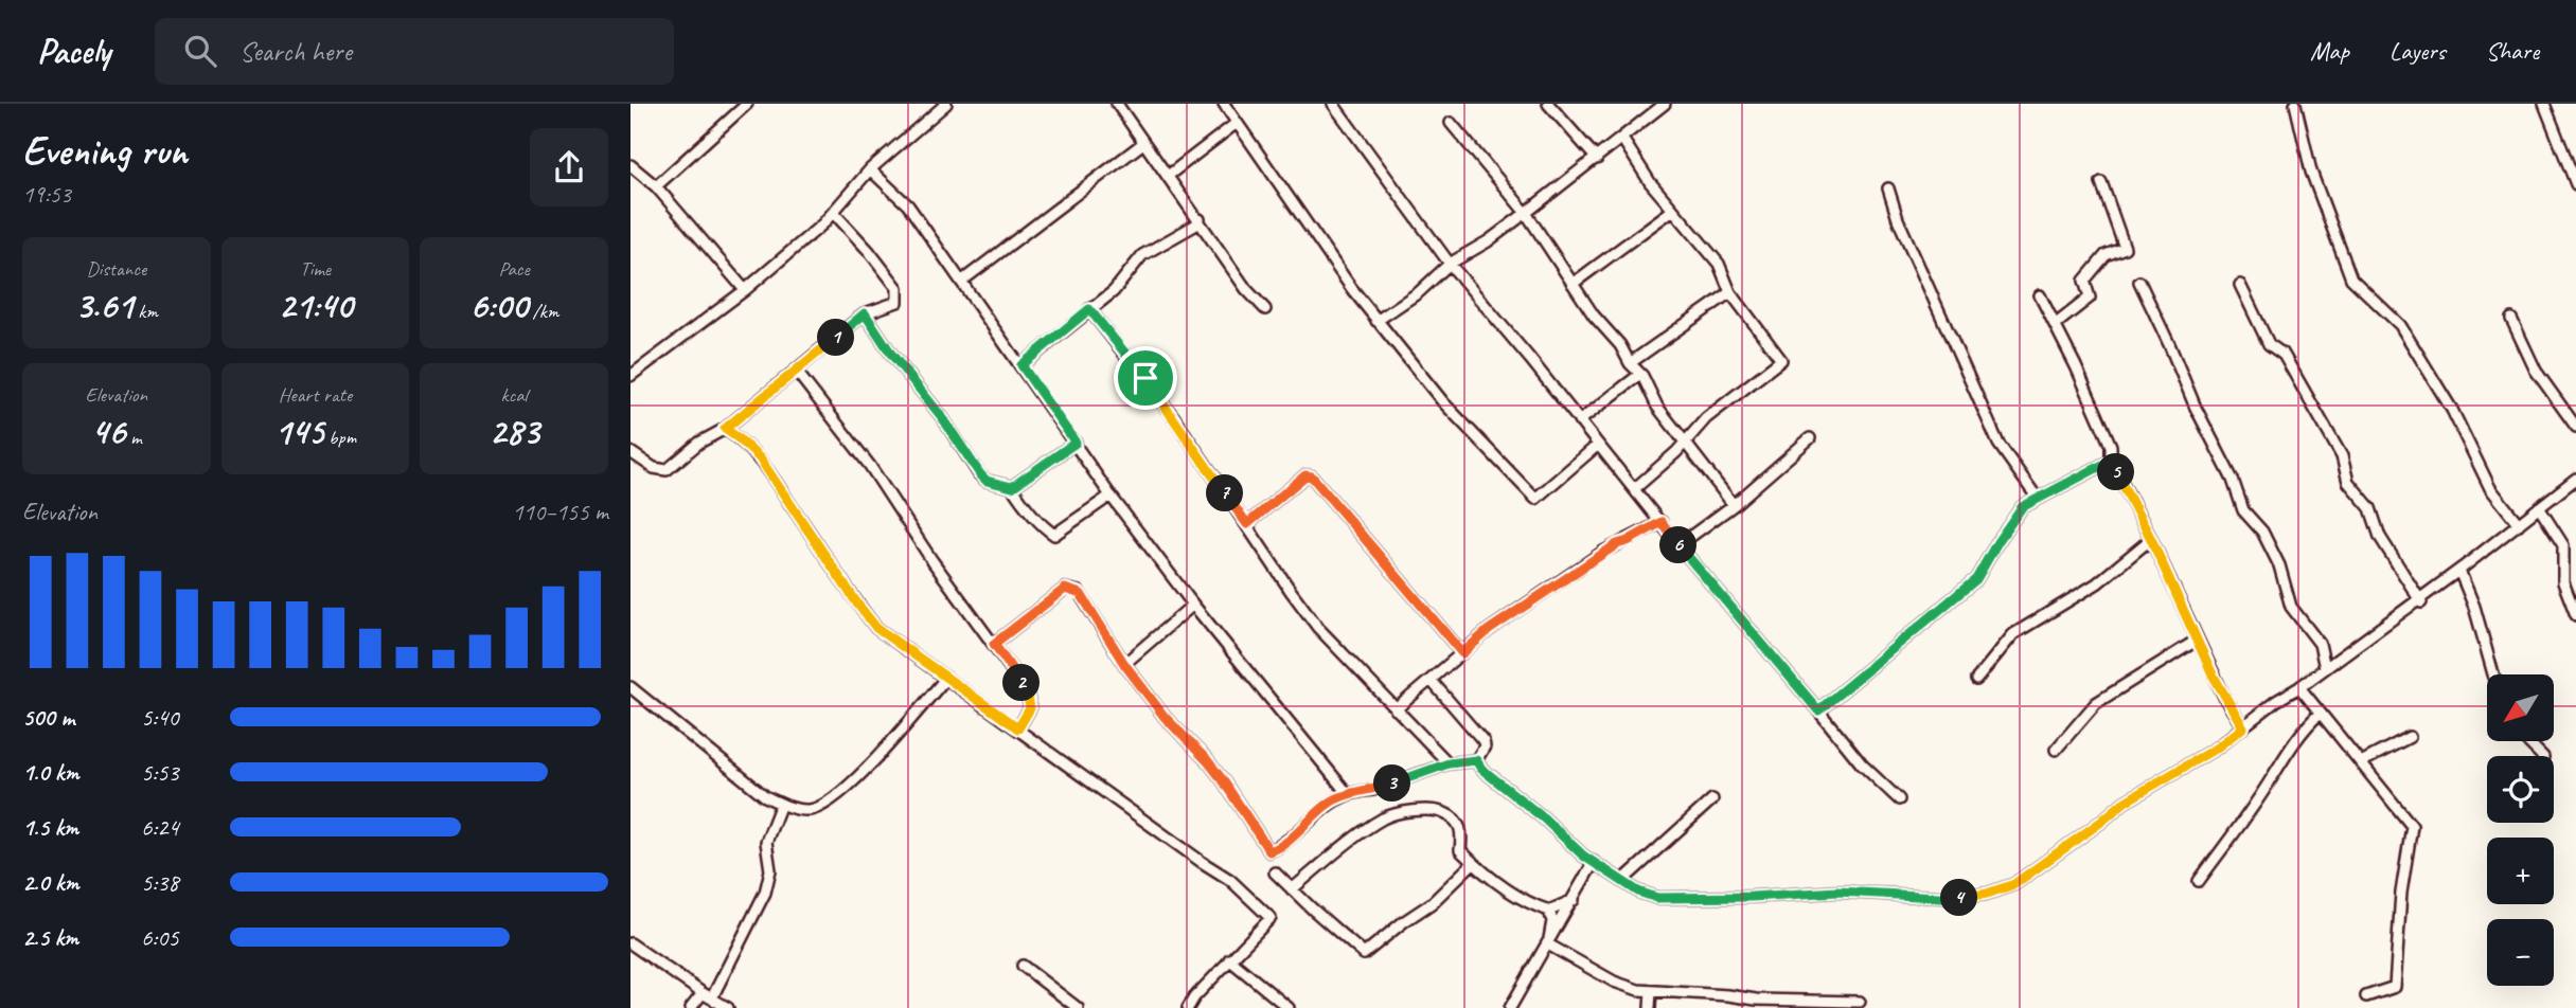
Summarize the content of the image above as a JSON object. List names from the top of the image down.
{
  "north": "bottom left",
  "page": {
    "header": "Pacely",
    "search": "Search here",
    "nav": ["Map", "Layers", "Share"],
    "heading": ["Evening run", "19:53"],
    "stats": [
      ["Distance", "3.61 km"],
      ["Time", "21:40"],
      ["Pace", "6:00 /km"],
      ["Elevation", "46 m"],
      ["Heart rate", "145 bpm"],
      ["kcal", "283"]
    ],
    "pins": [
      "1",
      "5",
      "7",
      "6",
      "2",
      "3",
      "4"
    ],
    "chart": ["Elevation", "110–155 m"],
    "map_buttons": ["+", "−"],
    "list": [
      {
        "name": "500 m",
        "note": "5:40"
      },
      {
        "name": "1.0 km",
        "note": "5:53"
      },
      {
        "name": "1.5 km",
        "note": "6:24"
      },
      {
        "name": "2.0 km",
        "note": "5:38"
      },
      {
        "name": "2.5 km",
        "note": "6:05"
      }
    ]
  }
}
